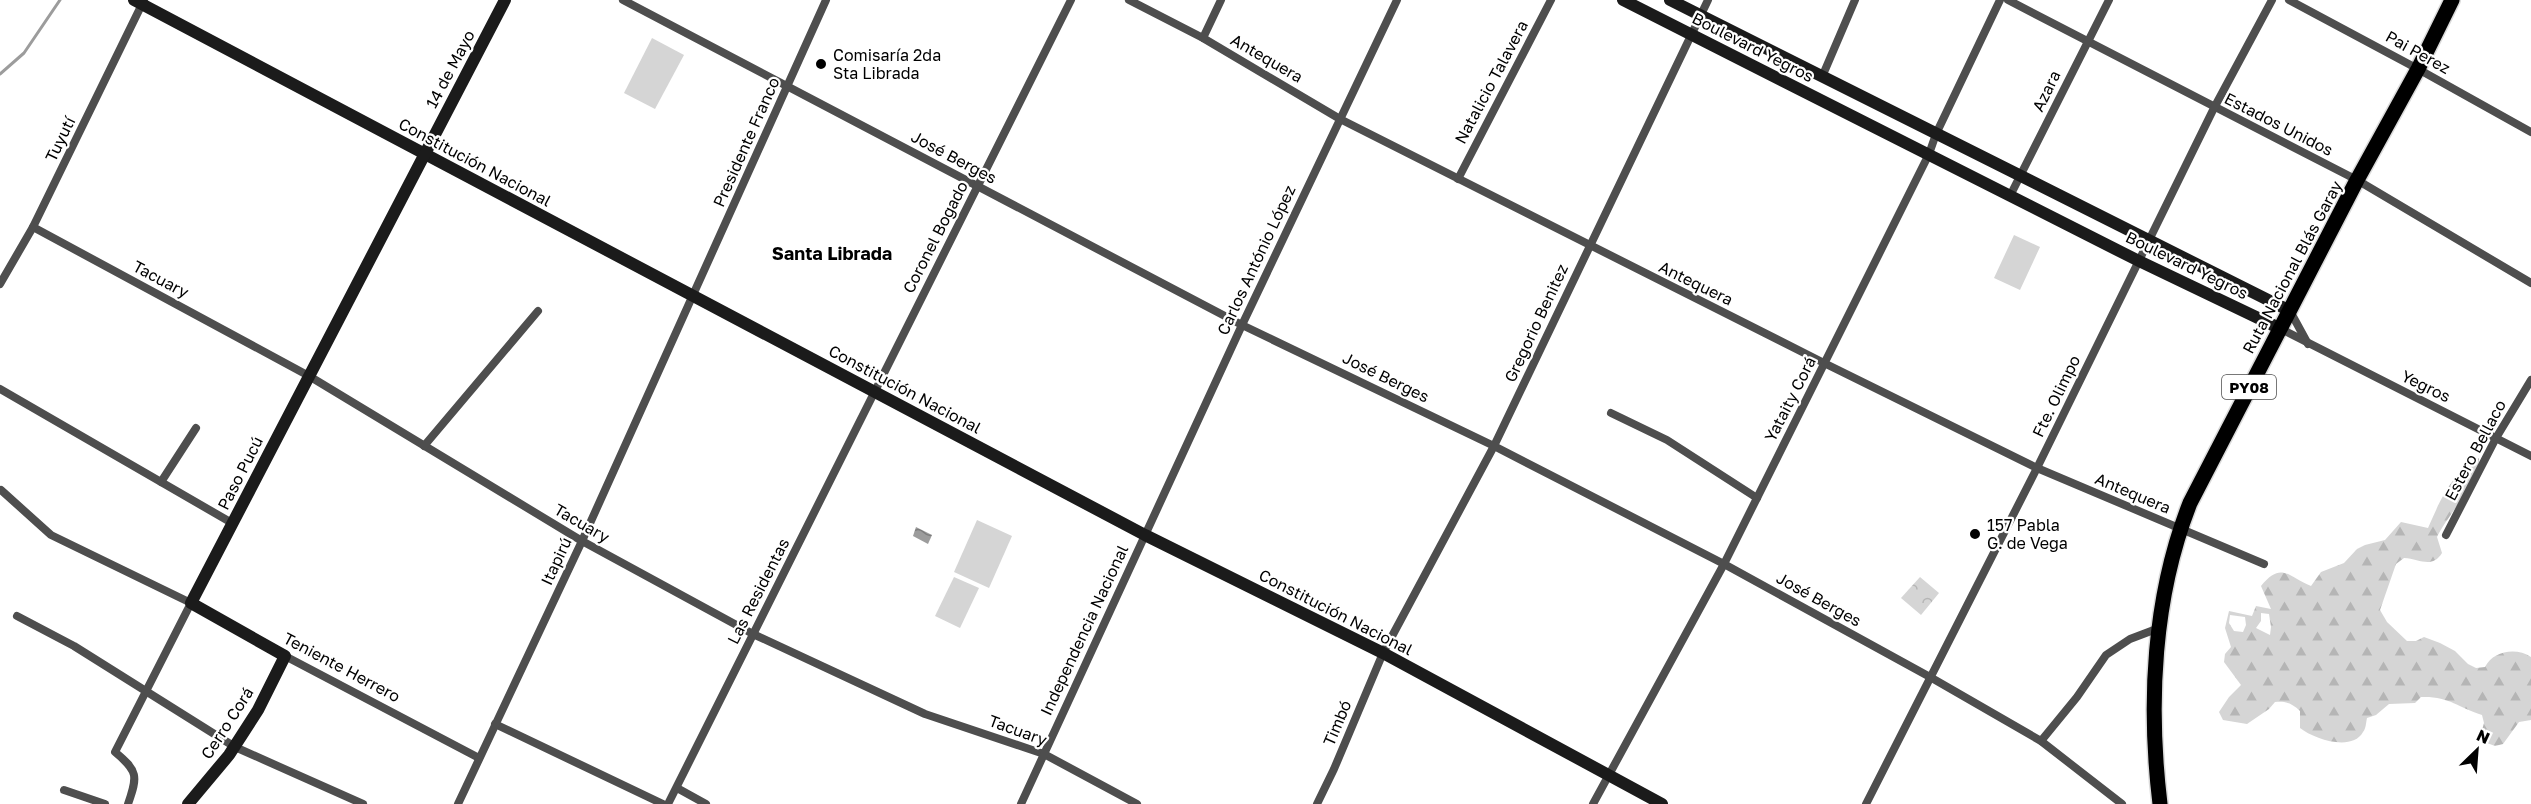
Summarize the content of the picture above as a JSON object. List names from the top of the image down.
{
  "streets": {
    "highway": ["Ruta Nacional Blás Garay", "PY08"],
    "main road": [
      "Boulevard Yegros",
      "14 de Mayo",
      "Constitución Nacional",
      "Paso Pucú",
      "Teniente Herrero",
      "Cerro Corá"
    ],
    "street": [
      "Pai Perez",
      "Antequera",
      "Natalicio Talavera",
      "Azara",
      "Estados Unidos",
      "Tuyutí",
      "Presidente Franco",
      "José Berges",
      "Coronel Bogado",
      "Carlos António López",
      "Tacuary",
      "Gregorio Benitez",
      "Yegros",
      "Fte. Olimpo",
      "Yataity Corá",
      "Estero Bellaco",
      "Itapirú",
      "Las Residentas",
      "Independencia Nacional",
      "Timbó"
    ]
  },
  "crossings": [
    ["Boulevard Yegros", "Azara"],
    ["Boulevard Yegros", "Ruta Nacional Blás Garay"],
    ["Boulevard Yegros", "Gregorio Benitez"],
    ["Boulevard Yegros", "Yegros"],
    ["Boulevard Yegros", "Fte. Olimpo"],
    ["Boulevard Yegros", "Yataity Corá"],
    ["Pai Perez", "Ruta Nacional Blás Garay"],
    ["Antequera", "Natalicio Talavera"],
    ["Antequera", "Carlos António López"],
    ["Antequera", "Ruta Nacional Blás Garay"],
    ["Antequera", "Gregorio Benitez"],
    ["Antequera", "Fte. Olimpo"],
    ["Antequera", "Yataity Corá"],
    ["14 de Mayo", "Constitución Nacional"],
    ["14 de Mayo", "Paso Pucú"],
    ["Azara", "Estados Unidos"],
    ["Estados Unidos", "Ruta Nacional Blás Garay"],
    ["Estados Unidos", "Fte. Olimpo"],
    ["Tuyutí", "Constitución Nacional"],
    ["Tuyutí", "Tacuary"],
    ["Presidente Franco", "José Berges"],
    ["Presidente Franco", "Constitución Nacional"],
    ["Presidente Franco", "Itapirú"],
    ["José Berges", "Coronel Bogado"],
    ["José Berges", "Carlos António López"],
    ["José Berges", "Gregorio Benitez"],
    ["José Berges", "Fte. Olimpo"],
    ["José Berges", "Yataity Corá"],
    ["Constitución Nacional", "Coronel Bogado"],
    ["Constitución Nacional", "Carlos António López"],
    ["Constitución Nacional", "Gregorio Benitez"],
    ["Constitución Nacional", "Yataity Corá"],
    ["Constitución Nacional", "Paso Pucú"],
    ["Constitución Nacional", "Itapirú"],
    ["Constitución Nacional", "Las Residentas"],
    ["Constitución Nacional", "Independencia Nacional"],
    ["Constitución Nacional", "Timbó"],
    ["Coronel Bogado", "Las Residentas"],
    ["Carlos António López", "Independencia Nacional"],
    ["Tacuary", "Paso Pucú"],
    ["Tacuary", "Itapirú"],
    ["Tacuary", "Las Residentas"],
    ["Tacuary", "Independencia Nacional"],
    ["Gregorio Benitez", "Timbó"],
    ["Yegros", "Estero Bellaco"],
    ["Paso Pucú", "Teniente Herrero"],
    ["Itapirú", "Teniente Herrero"],
    ["Teniente Herrero", "Cerro Corá"]
  ],
  "districts": ["Santa Librada"],
  "places": ["Comisaría 2da Sta Librada", "157 Pabla G. de Vega"],
  "north": "top right"
}
